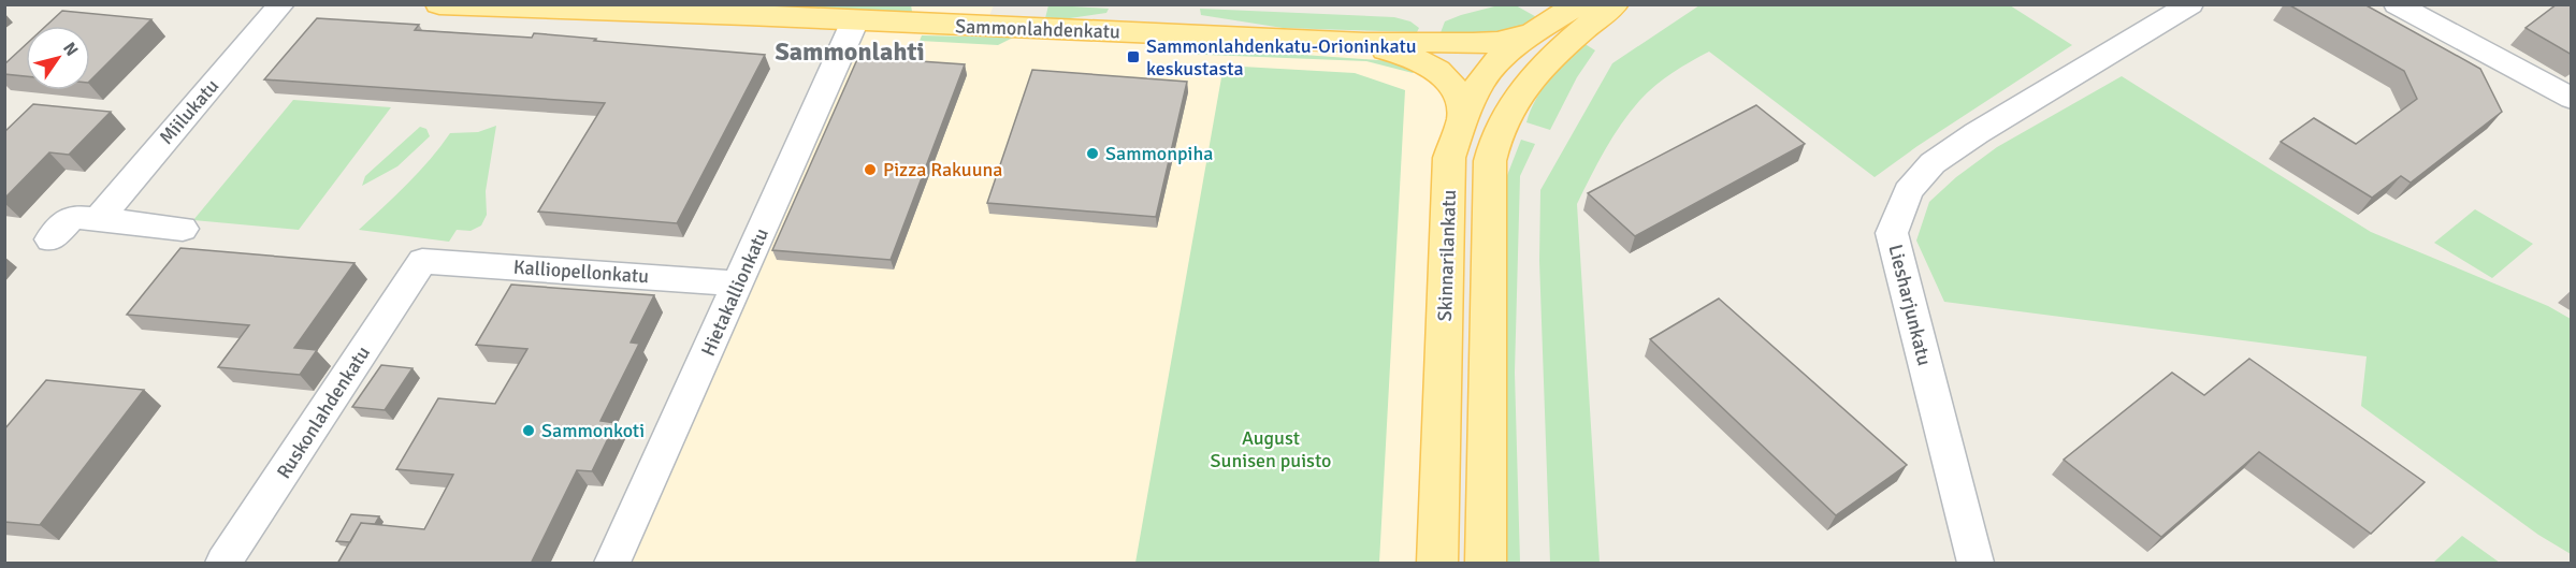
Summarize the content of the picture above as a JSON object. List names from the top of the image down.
{
  "streets": {
    "main road": ["Sammonlahdenkatu", "Skinnarilankatu"],
    "street": [
      "Miilukatu",
      "Kalliopellonkatu",
      "Hietakallionkatu",
      "Liesharjunkatu",
      "Ruskonlahdenkatu"
    ]
  },
  "crossings": [
    ["Sammonlahdenkatu", "Skinnarilankatu"],
    ["Sammonlahdenkatu", "Hietakallionkatu"],
    ["Kalliopellonkatu", "Hietakallionkatu"],
    ["Kalliopellonkatu", "Ruskonlahdenkatu"]
  ],
  "districts": ["Sammonlahti"],
  "parks": ["August Sunisen puisto"],
  "places": {
    "transit": ["Sammonlahdenkatu-Orioninkatu keskustasta"],
    "other": ["Sammonpiha", "Pizza Rakuuna", "Sammonkoti"]
  },
  "north": "top right"
}
